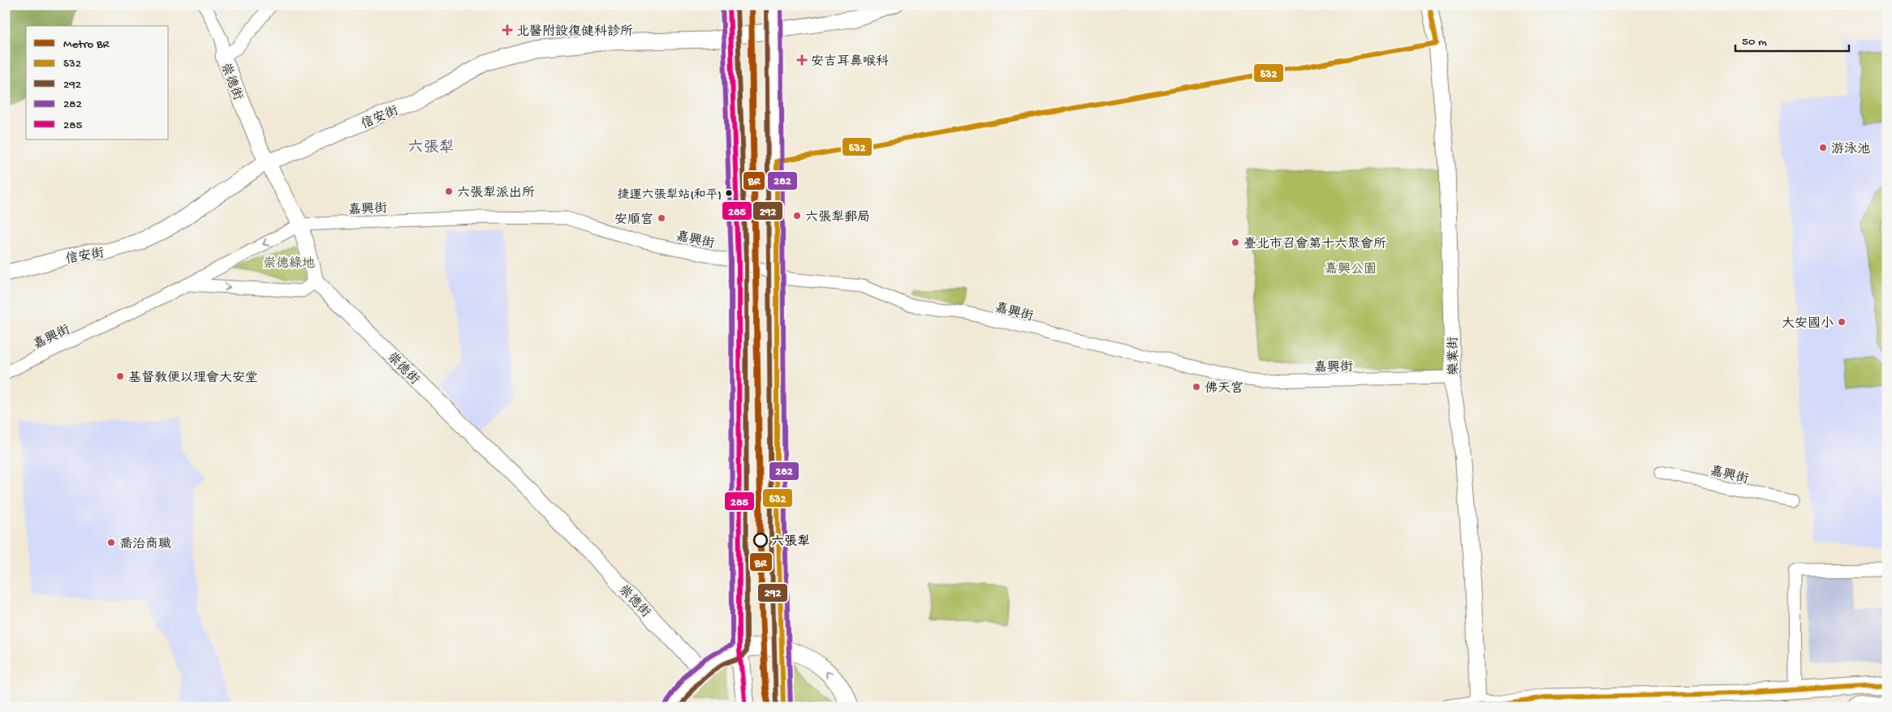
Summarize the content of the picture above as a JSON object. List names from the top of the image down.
{
  "streets": {
    "street": [
      "崇德街",
      "信安街",
      "嘉興街",
      "樂業街"
    ]
  },
  "crossings": [
    ["崇德街", "信安街"],
    ["崇德街", "嘉興街"],
    ["嘉興街", "樂業街"]
  ],
  "districts": ["六張犁"],
  "parks": ["崇德綠地", "嘉興公園"],
  "places": {
    "health": ["北醫附設復健科診所", "安吉耳鼻喉科"],
    "other": [
      "游泳池",
      "六張犁派出所",
      "捷運六張犁站(和平)",
      "六張犁郵局",
      "安順宮",
      "臺北市召會第十六聚會所",
      "大安國小",
      "基督教便以理會大安堂",
      "佛天宮",
      "六張犁",
      "喬治商職"
    ]
  },
  "lines": [
    "metro line BR",
    "transit line S32",
    "transit line 292",
    "transit line 282",
    "transit line 285"
  ],
  "legend": [
    "Metro BR",
    "S32",
    "292",
    "282",
    "285"
  ],
  "scale_bar": "50 m"
}
